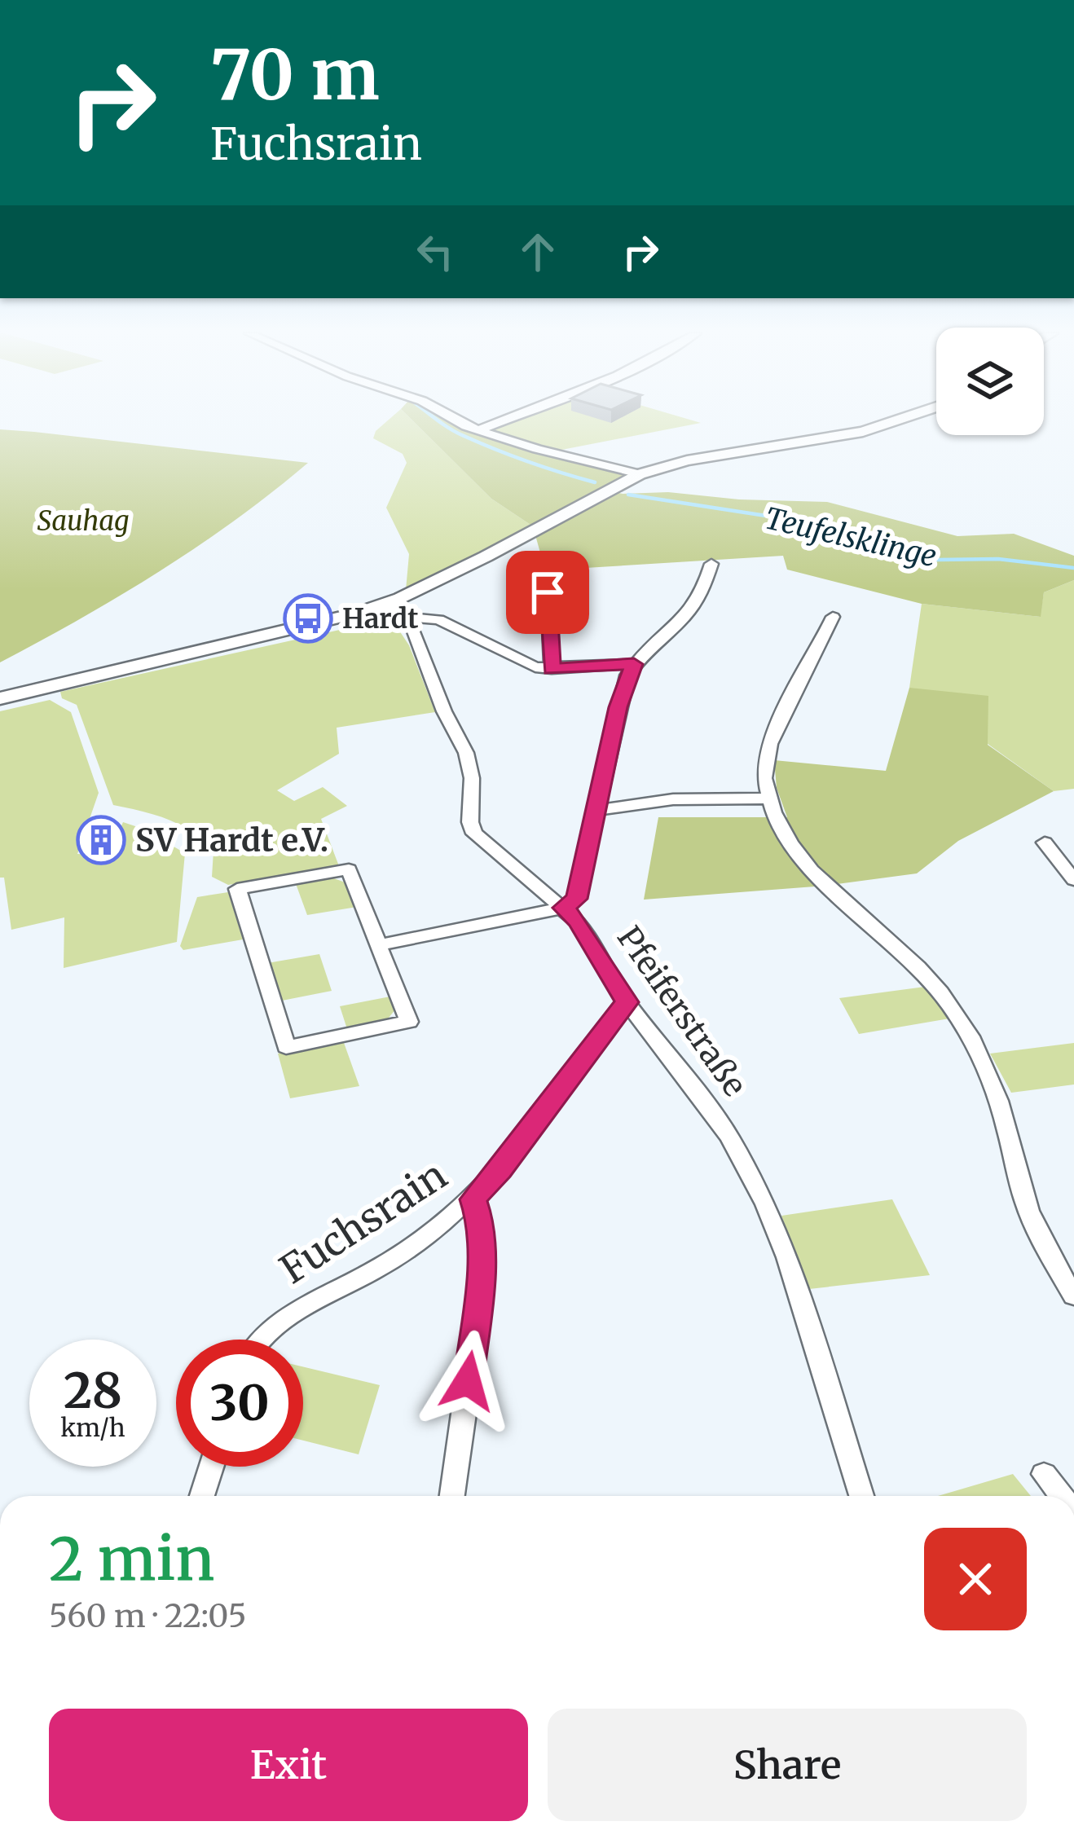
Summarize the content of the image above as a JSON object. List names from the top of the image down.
{
  "streets": {
    "street": ["Pfeiferstraße", "Fuchsrain"]
  },
  "crossings": [
    ["Pfeiferstraße", "Fuchsrain"]
  ],
  "water": ["Teufelsklinge"],
  "parks": ["Sauhag"],
  "places": {
    "bus stop": ["Hardt"],
    "building": ["SV Hardt e.V."]
  },
  "page": {
    "turn": ["70 m", "Fuchsrain"],
    "speed": "28 km/h",
    "limit": "30",
    "heading": ["2 min", "560 m · 22:05"],
    "buttons": ["Exit", "Share"]
  }
}
